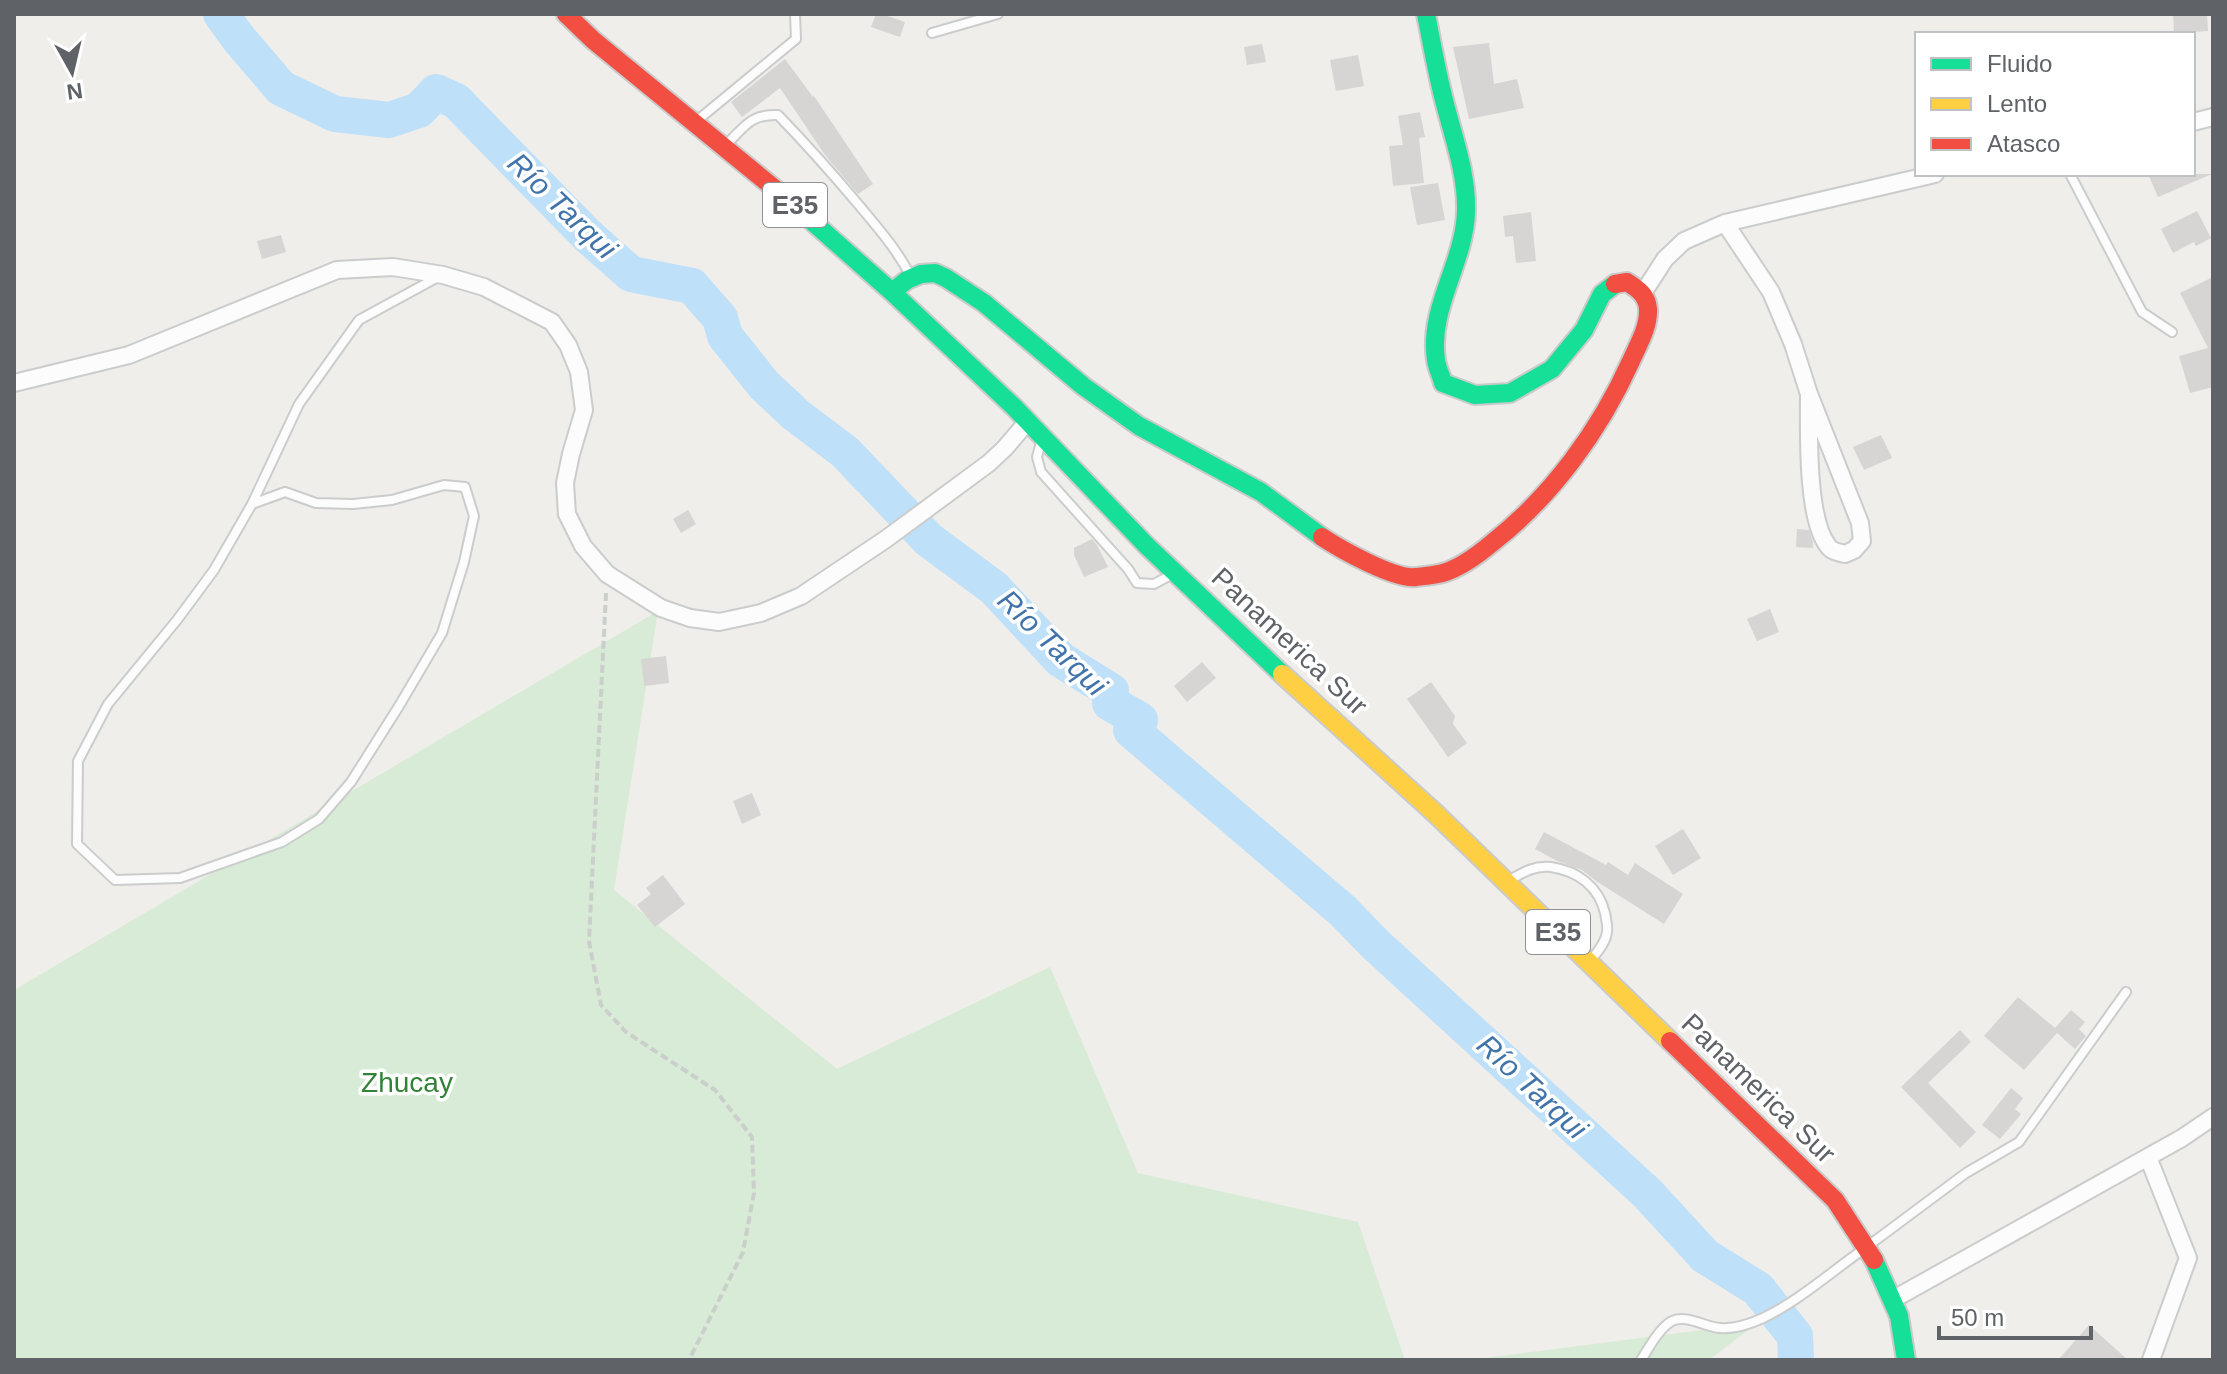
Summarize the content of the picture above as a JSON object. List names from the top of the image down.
{
  "streets": {
    "main road": ["E35", "Panamerica Sur"]
  },
  "water": ["Río Tarqui"],
  "parks": ["Zhucay"],
  "legend": ["Fluido", "Lento", "Atasco"],
  "scale_bar": "50 m",
  "north": "bottom"
}
